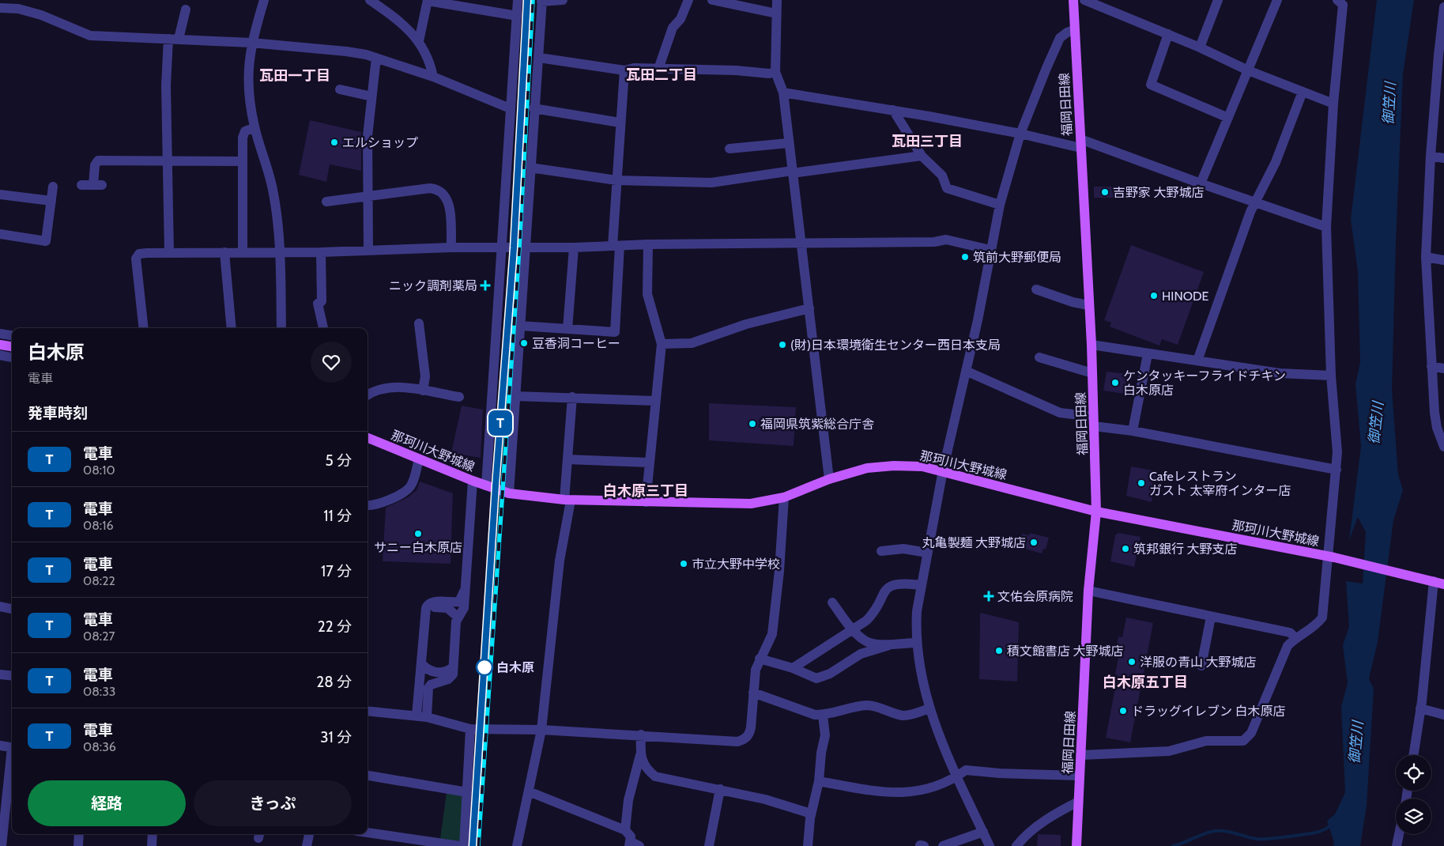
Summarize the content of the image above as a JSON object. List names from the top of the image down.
{
  "streets": {
    "main road": ["福岡日田線", "那珂川大野城線"]
  },
  "crossings": [
    ["福岡日田線", "那珂川大野城線"]
  ],
  "districts": [
    "瓦田二丁目",
    "瓦田一丁目",
    "瓦田三丁目",
    "白木原三丁目",
    "白木原五丁目"
  ],
  "water": ["御笠川"],
  "places": {
    "other": [
      "エルショップ",
      "吉野家 大野城店",
      "筑前大野郵便局",
      "HINODE",
      "豆香洞コーヒー",
      "(財)日本環境衛生センター西日本支局",
      "ケンタッキーフライドチキン 白木原店",
      "福岡県筑紫総合庁舎",
      "Cafeレストラン ガスト 太宰府インター店",
      "サニー白木原店",
      "丸亀製麺 大野城店",
      "筑邦銀行 大野支店",
      "市立大野中学校",
      "積文館書店 大野城店",
      "洋服の青山 大野城店",
      "白木原",
      "ドラッグイレブン 白木原店"
    ],
    "health": ["ニック調剤薬局", "文佑会原病院"]
  },
  "page": {
    "on_map": "T",
    "heading": [
      ["白木原", "電車"],
      "発車時刻"
    ],
    "list": [
      {
        "mark": "T",
        "name": "電車",
        "note": "08:10",
        "value": "5 分"
      },
      {
        "mark": "T",
        "name": "電車",
        "note": "08:16",
        "value": "11 分"
      },
      {
        "mark": "T",
        "name": "電車",
        "note": "08:22",
        "value": "17 分"
      },
      {
        "mark": "T",
        "name": "電車",
        "note": "08:27",
        "value": "22 分"
      },
      {
        "mark": "T",
        "name": "電車",
        "note": "08:33",
        "value": "28 分"
      },
      {
        "mark": "T",
        "name": "電車",
        "note": "08:36",
        "value": "31 分"
      }
    ],
    "buttons": ["経路", "きっぷ"]
  }
}
